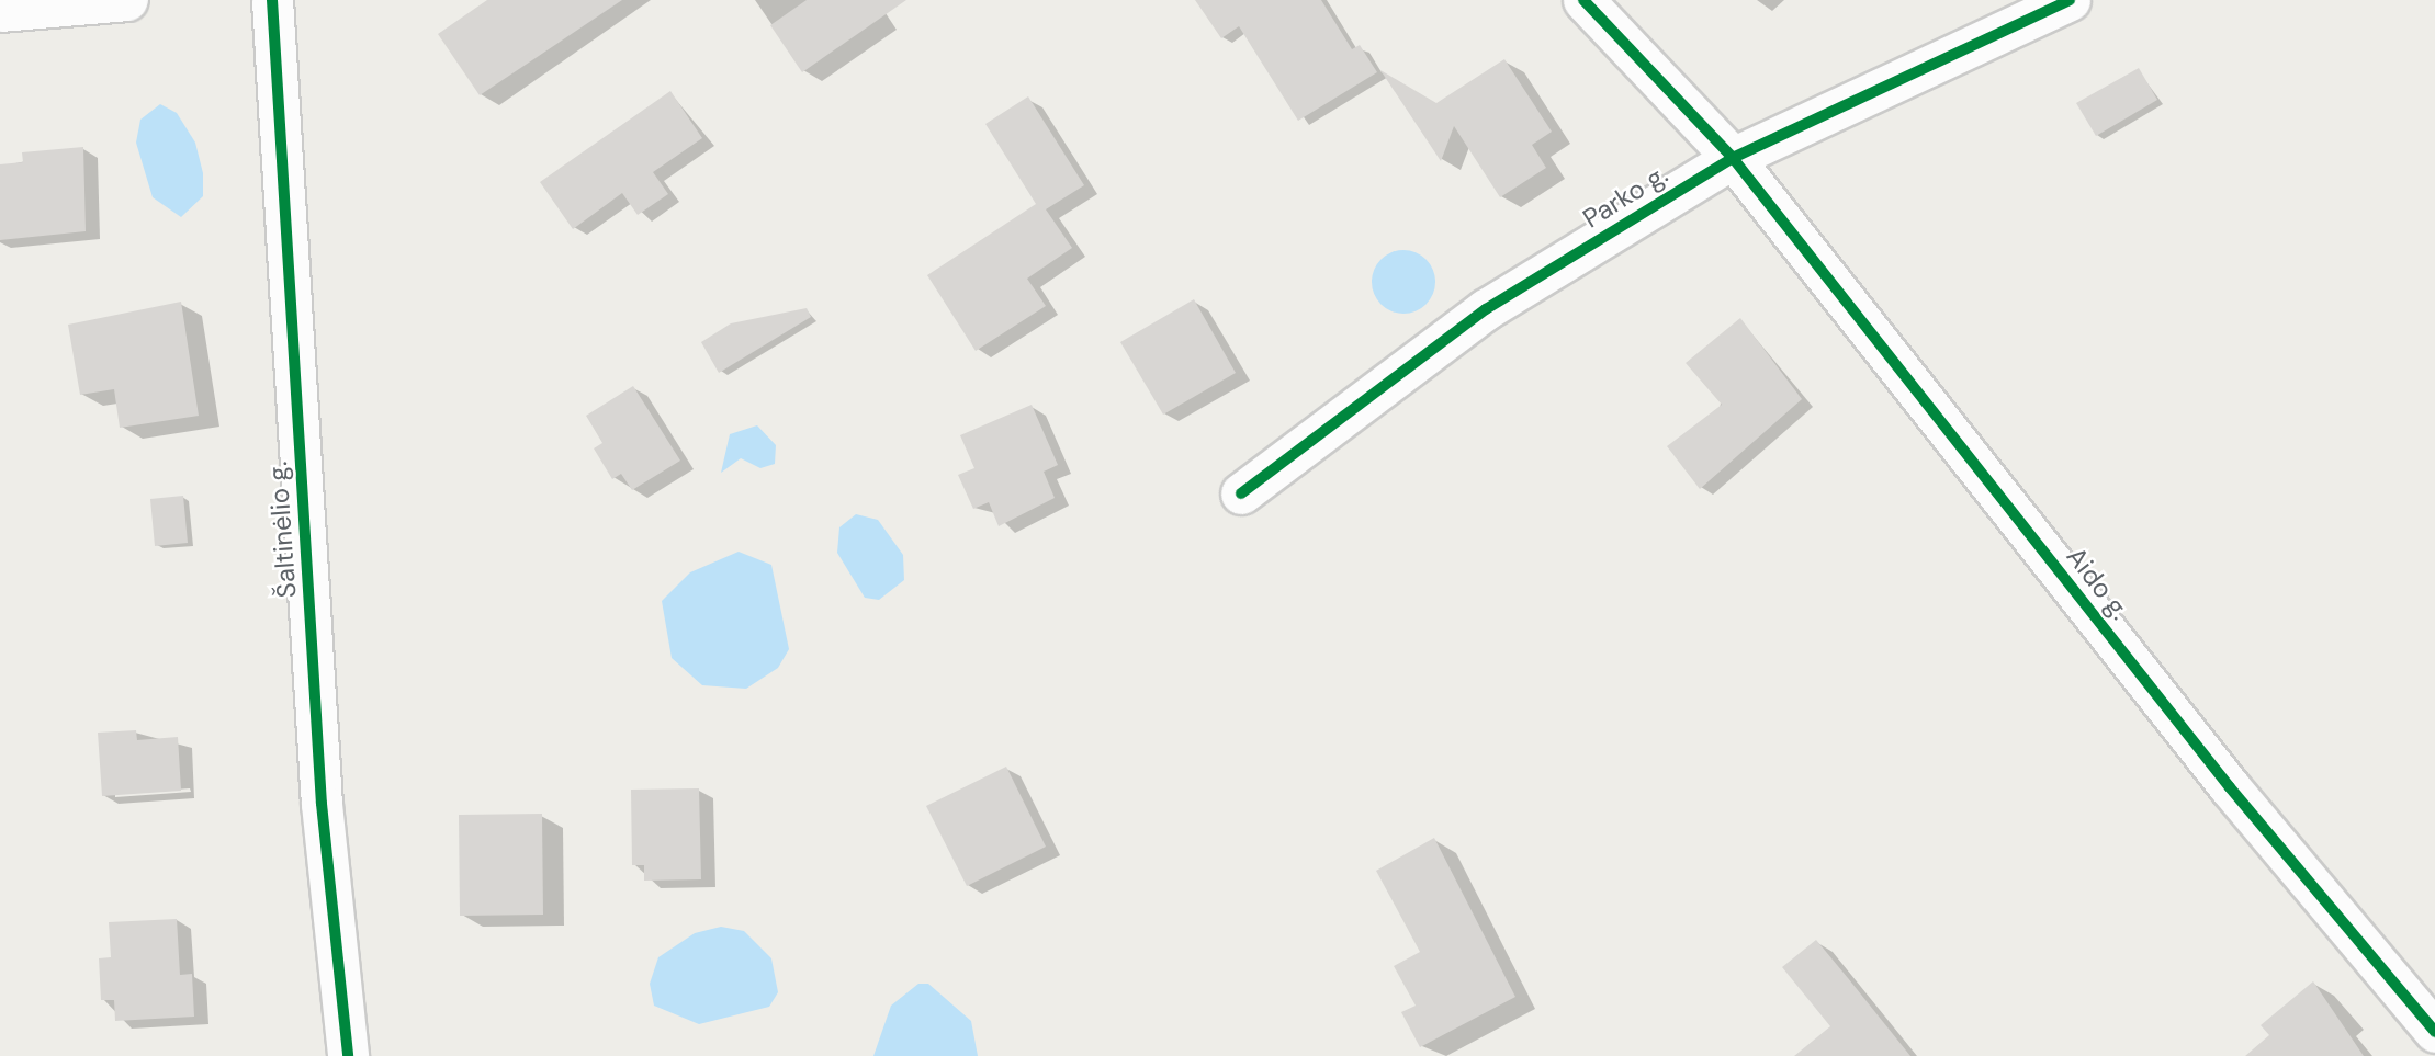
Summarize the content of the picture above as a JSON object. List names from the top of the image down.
{
  "streets": {
    "street": ["Parko g.", "Šaltinėlio g.", "Aido g."]
  },
  "crossings": [
    ["Parko g.", "Aido g."]
  ]
}
